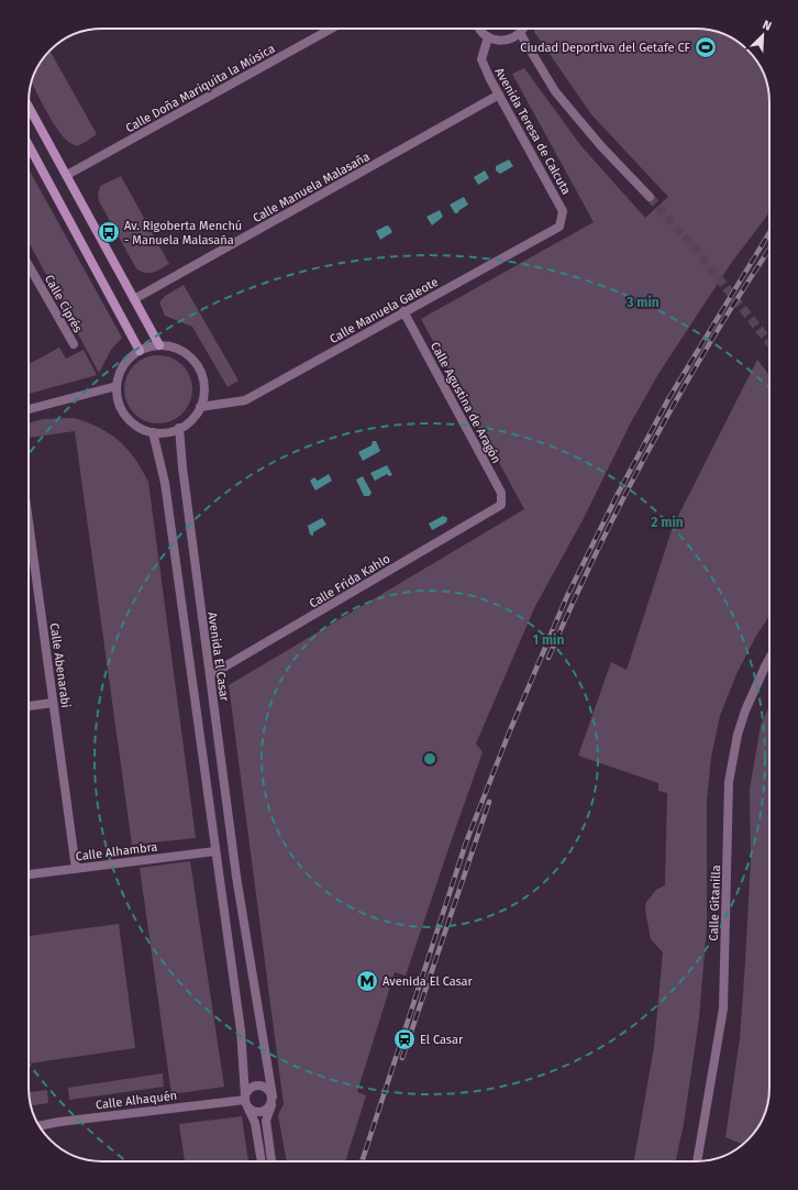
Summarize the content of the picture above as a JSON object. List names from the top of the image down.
{
  "streets": {
    "street": [
      "Calle Doña Mariquita la Música",
      "Avenida Teresa de Calcuta",
      "Calle Manuela Malasaña",
      "Calle Ciprés",
      "Calle Manuela Galeote",
      "Calle Agustina de Aragón",
      "Calle Frida Kahlo",
      "Avenida El Casar",
      "Calle Abenarabi",
      "Calle Alhambra",
      "Calle Gitanilla",
      "Calle Alhaquén"
    ]
  },
  "crossings": [
    ["Avenida Teresa de Calcuta", "Calle Manuela Malasaña"],
    ["Avenida Teresa de Calcuta", "Calle Manuela Galeote"],
    ["Calle Manuela Galeote", "Calle Agustina de Aragón"],
    ["Calle Manuela Galeote", "Avenida El Casar"],
    ["Calle Agustina de Aragón", "Calle Frida Kahlo"],
    ["Calle Frida Kahlo", "Avenida El Casar"],
    ["Avenida El Casar", "Calle Alhaquén"],
    ["Calle Abenarabi", "Calle Alhambra"]
  ],
  "places": {
    "sports": ["Ciudad Deportiva del Getafe CF"],
    "bus stop": ["Av. Rigoberta Menchú - Manuela Malasaña"],
    "metro station": ["Avenida El Casar"],
    "station": ["El Casar"]
  },
  "north": "top right",
  "rings": ["3 min", "2 min", "1 min"]
}
